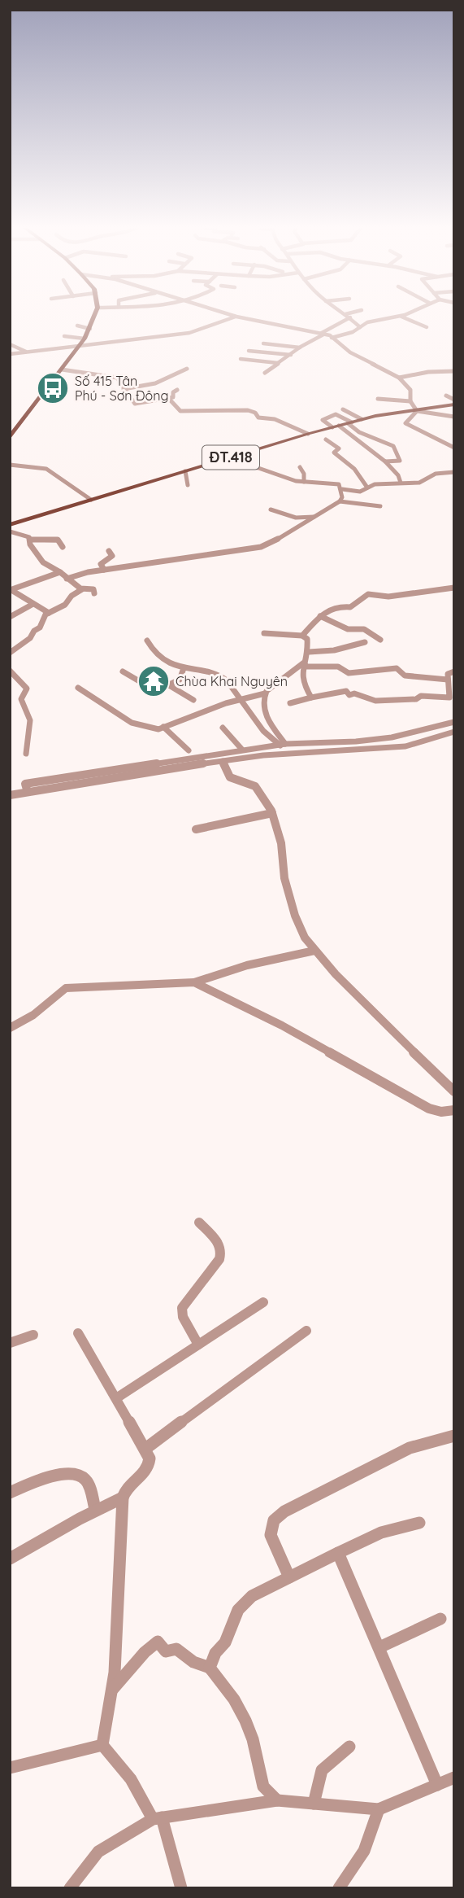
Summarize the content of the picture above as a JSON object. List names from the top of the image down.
{
  "streets": {
    "main road": ["ĐT.418"]
  },
  "places": {
    "bus stop": ["Số 415 Tân Phú - Sơn Đông"],
    "temple": ["Chùa Khai Nguyên"]
  }
}
